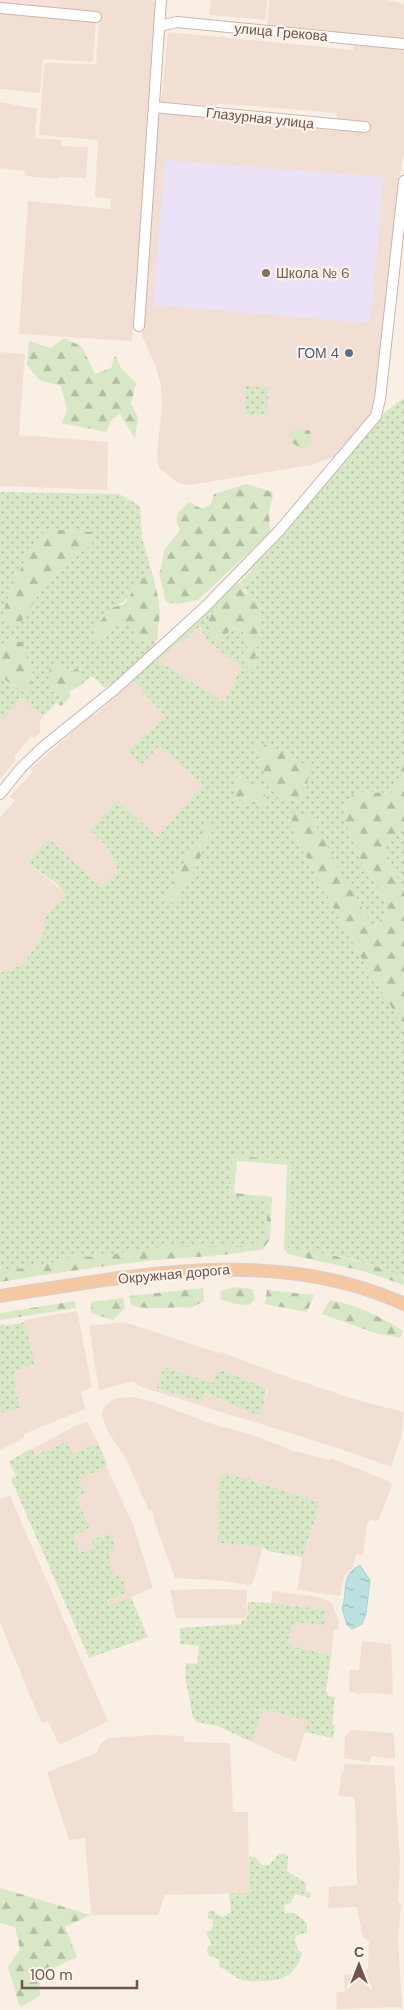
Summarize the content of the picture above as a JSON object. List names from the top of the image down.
{
  "streets": {
    "main road": ["Окружная дорога"],
    "street": ["улица Грекова", "Глазурная улица"]
  },
  "places": ["Школа № 6", "ГОМ 4"],
  "scale_bar": "100 m",
  "north": "top"
}
